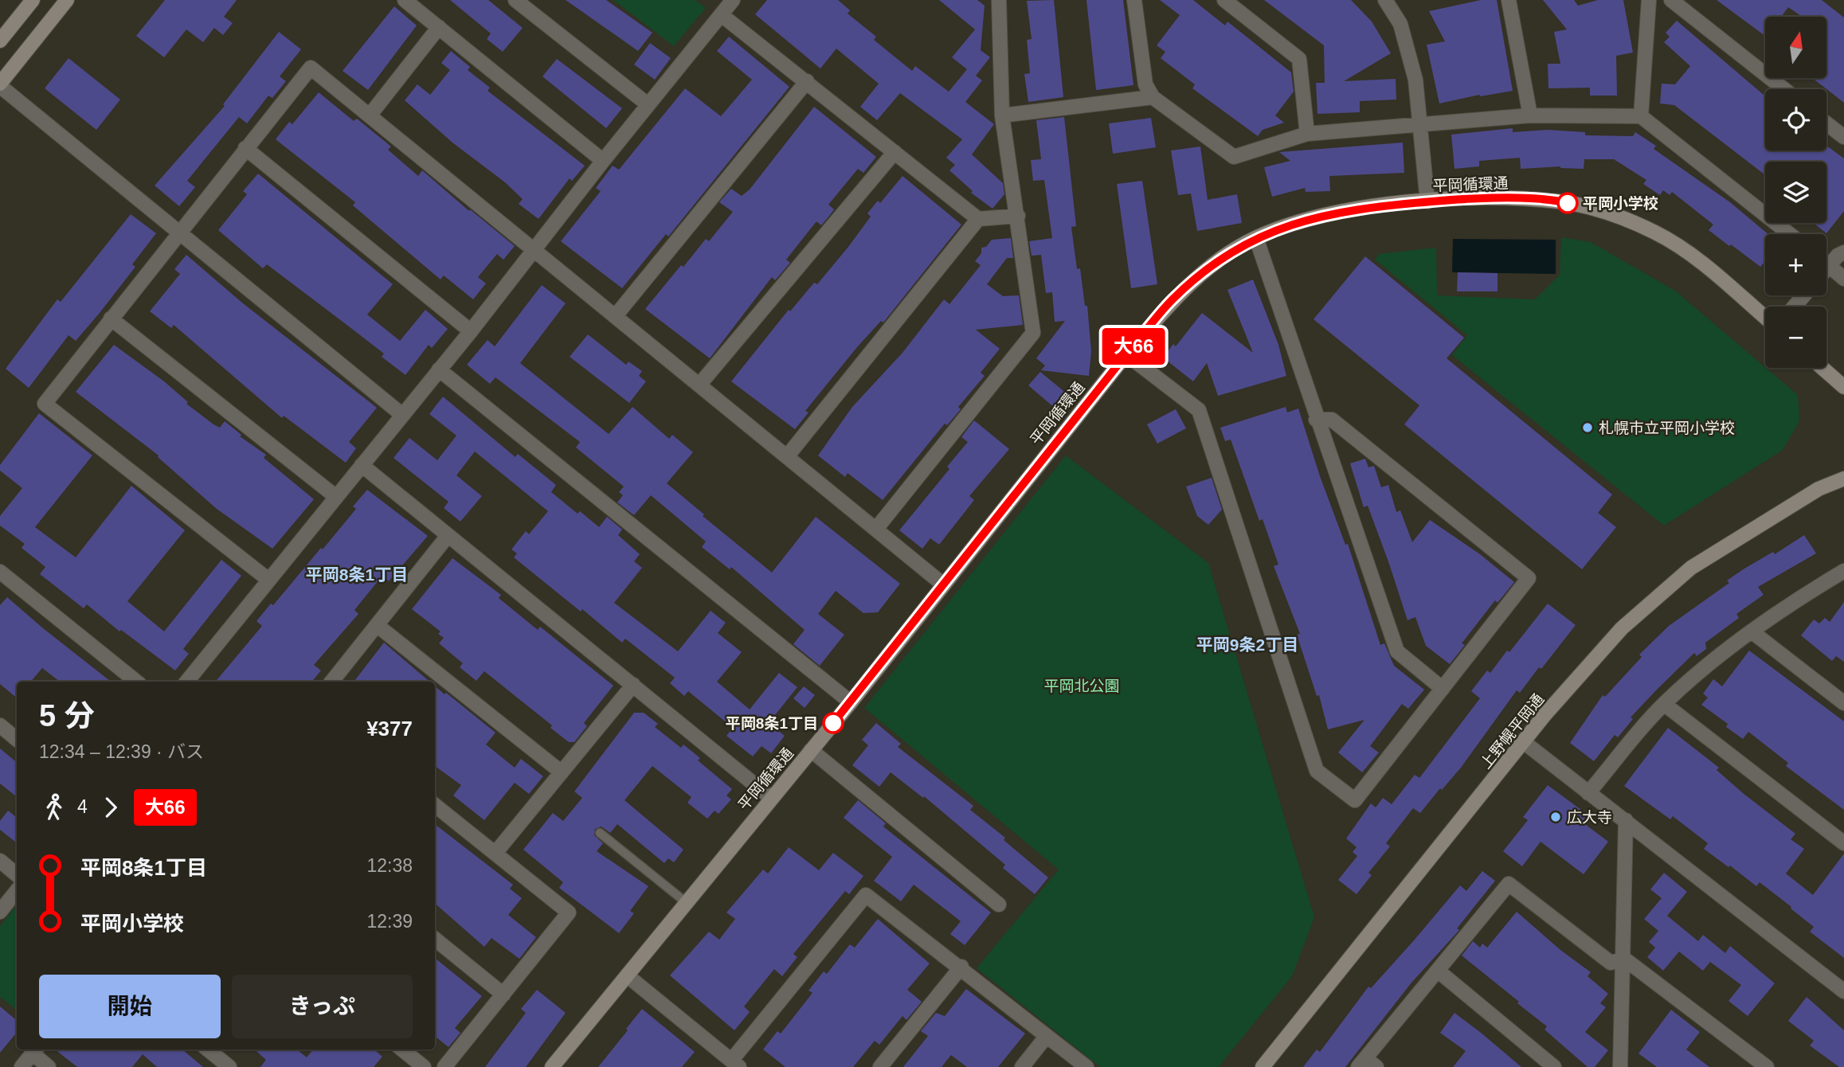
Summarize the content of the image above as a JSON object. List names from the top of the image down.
{
  "streets": {
    "street": ["平岡循環通", "上野幌平岡通"]
  },
  "districts": ["平岡8条1丁目", "平岡9条2丁目"],
  "parks": ["平岡北公園"],
  "places": [
    "平岡小学校",
    "札幌市立平岡小学校",
    "平岡8条1丁目",
    "広大寺"
  ],
  "lines": ["bus line 大66"],
  "north": "top",
  "page": {
    "on_map": "大66",
    "map_buttons": ["+", "−"],
    "heading": ["5 分", "12:34 – 12:39 · バス", "¥377"],
    "legs": ["4", "大66"],
    "list": [
      {
        "name": "平岡8条1丁目",
        "value": "12:38"
      },
      {
        "name": "平岡小学校",
        "value": "12:39"
      }
    ],
    "buttons": ["開始", "きっぷ"]
  }
}
